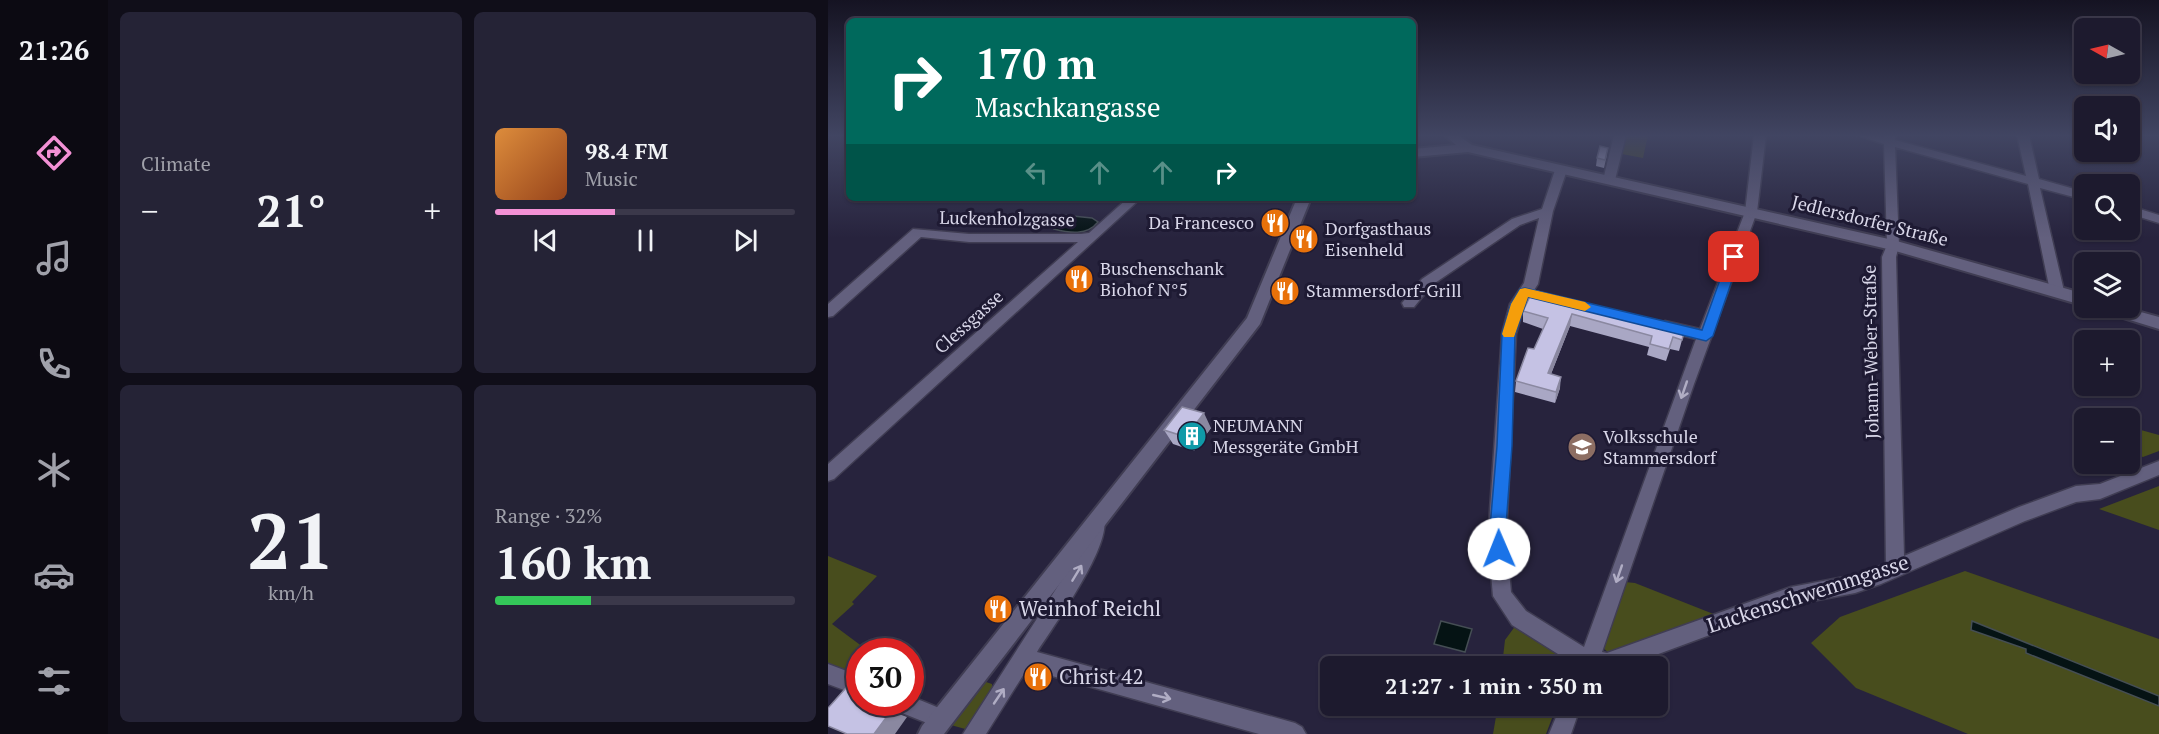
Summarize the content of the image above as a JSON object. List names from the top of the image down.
{
  "streets": {
    "street": [
      "Luckenholzgasse",
      "Jedlersdorfer Straße",
      "Clessgasse",
      "Johann-Weber-Straße",
      "Luckenschwemmgasse"
    ]
  },
  "crossings": [
    ["Luckenholzgasse", "Clessgasse"],
    ["Jedlersdorfer Straße", "Johann-Weber-Straße"],
    ["Johann-Weber-Straße", "Luckenschwemmgasse"]
  ],
  "places": {
    "restaurant": [
      "Da Francesco",
      "Dorfgasthaus Eisenheld",
      "Buschenschank Biohof N°5",
      "Stammersdorf-Grill",
      "Weinhof Reichl",
      "Christ 42"
    ],
    "building": ["NEUMANN Messgeräte GmbH"],
    "school or university": ["Volksschule Stammersdorf"]
  },
  "north": "left",
  "page": {
    "tabs": "21:26",
    "tile": [
      "Climate",
      ["21", "km/h"],
      ["Range · 32%", "160 km"]
    ],
    "map_buttons": ["+", "−"],
    "turn": ["170 m", "Maschkangasse"],
    "song": ["98.4 FM", "Music"],
    "heat": ["−", "21°", "+"],
    "limit": "30",
    "trip": "21:27 · 1 min · 350 m"
  }
}
